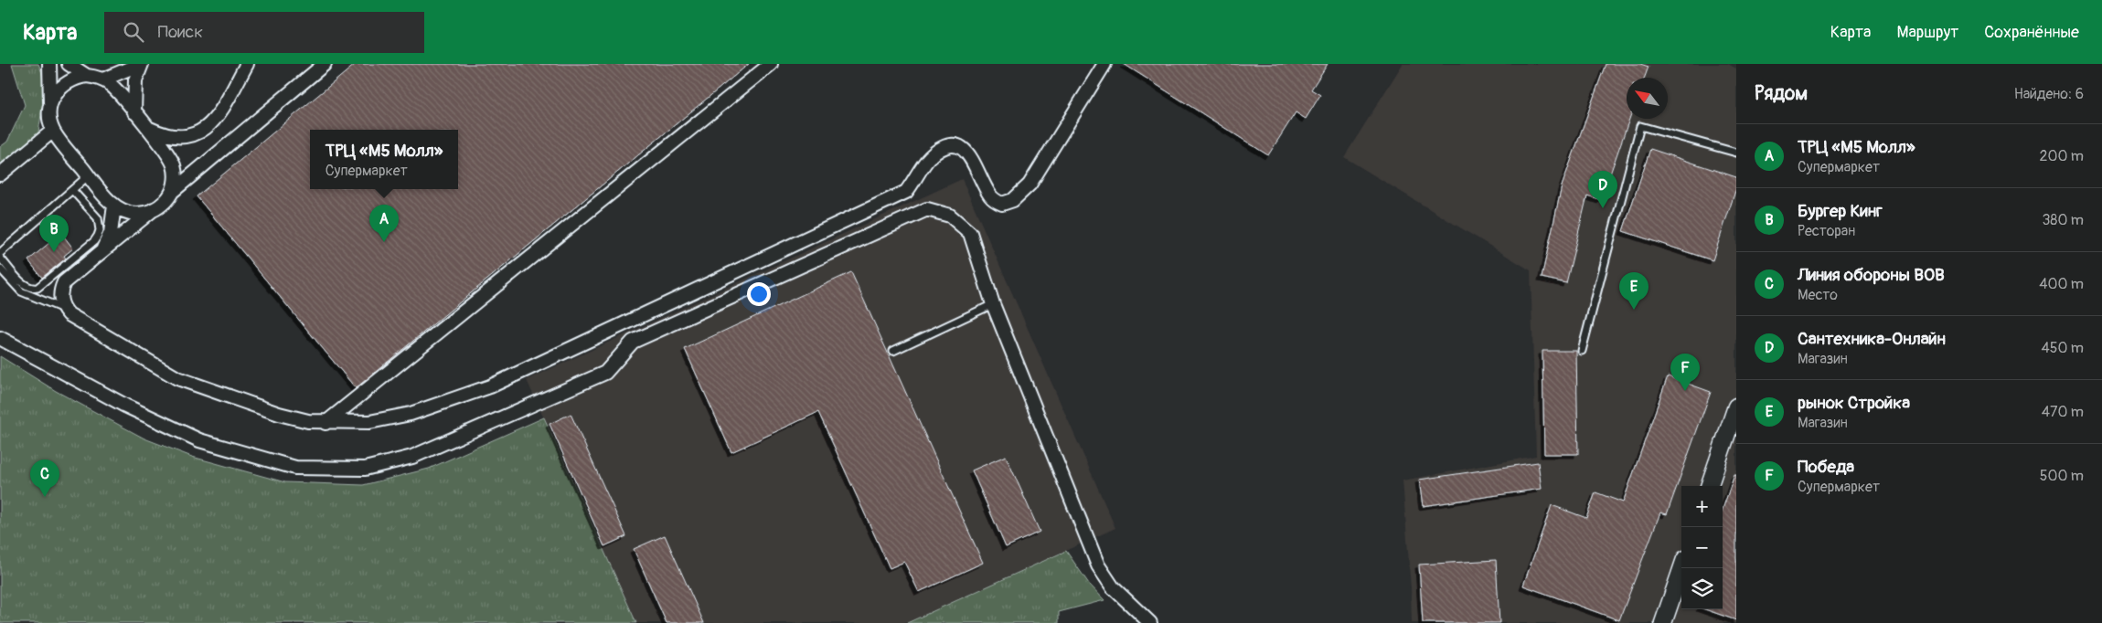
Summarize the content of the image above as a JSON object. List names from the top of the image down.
{
  "north": "top left",
  "page": {
    "header": "Карта",
    "search": "Поиск",
    "nav": ["Карта", "Маршрут", "Сохранённые"],
    "heading": ["Рядом", "Найдено: 6"],
    "list": [
      {
        "mark": "A",
        "name": "ТРЦ «М5 Молл»",
        "note": "Супермаркет",
        "value": "200 m"
      },
      {
        "mark": "B",
        "name": "Бургер Кинг",
        "note": "Ресторан",
        "value": "380 m"
      },
      {
        "mark": "C",
        "name": "Линия обороны ВОВ",
        "note": "Место",
        "value": "400 m"
      },
      {
        "mark": "D",
        "name": "Сантехника-Онлайн",
        "note": "Магазин",
        "value": "450 m"
      },
      {
        "mark": "E",
        "name": "рынок Стройка",
        "note": "Магазин",
        "value": "470 m"
      },
      {
        "mark": "F",
        "name": "Победа",
        "note": "Супермаркет",
        "value": "500 m"
      }
    ],
    "popup": ["ТРЦ «М5 Молл»", "Супермаркет"],
    "pins": [
      "D",
      "A",
      "B",
      "E",
      "F",
      "C"
    ],
    "map_buttons": ["+", "−"]
  }
}
